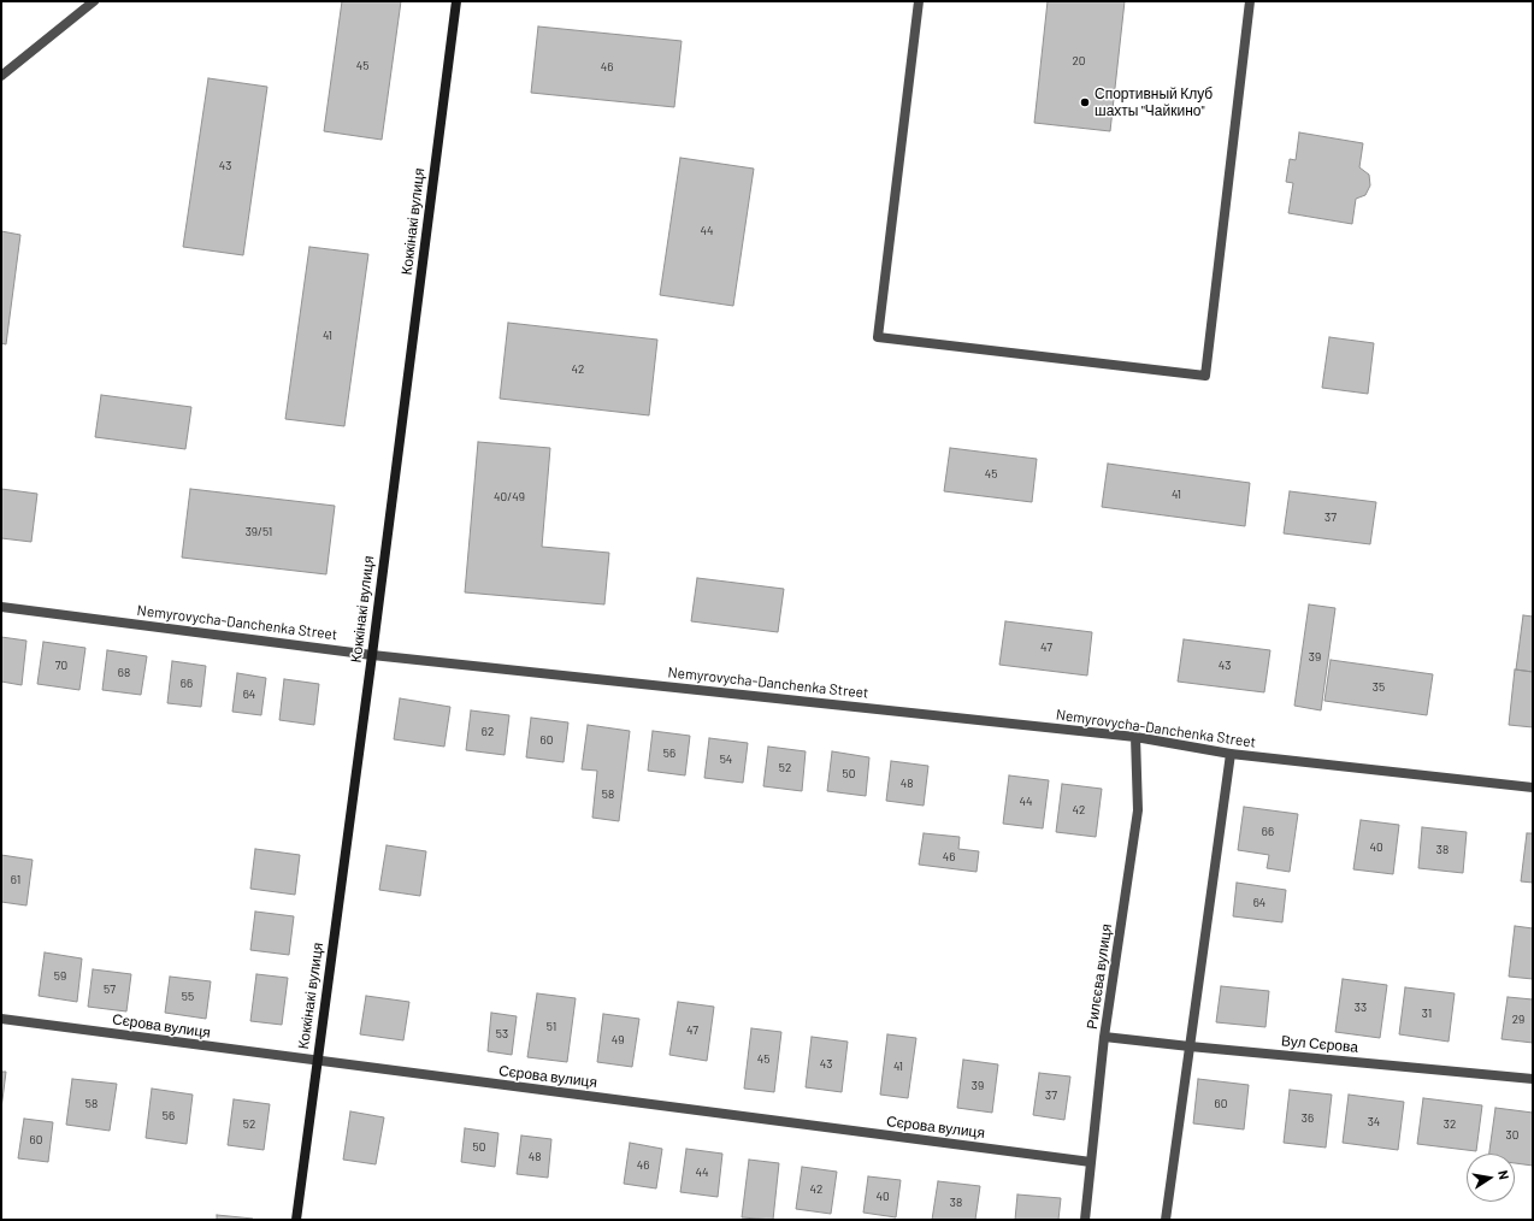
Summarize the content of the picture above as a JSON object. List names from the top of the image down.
{
  "streets": {
    "street": [
      "Коккінакі вулиця",
      "Nemyrovycha-Danchenka Street",
      "Рилєєва вулиця",
      "Сєрова вулиця",
      "Вул Сєрова"
    ]
  },
  "crossings": [
    ["Коккінакі вулиця", "Nemyrovycha-Danchenka Street"],
    ["Коккінакі вулиця", "Сєрова вулиця"],
    ["Nemyrovycha-Danchenka Street", "Рилєєва вулиця"],
    ["Рилєєва вулиця", "Сєрова вулиця"],
    ["Рилєєва вулиця", "Вул Сєрова"]
  ],
  "places": ["Спортивный Клуб шахты \"Чайкино\""],
  "house_numbers": [
    "20",
    "45",
    "46",
    "43",
    "44",
    "41",
    "42",
    "45",
    "41",
    "40/49",
    "37",
    "39/51",
    "47",
    "39",
    "70",
    "43",
    "68",
    "66",
    "35",
    "64",
    "62",
    "60",
    "56",
    "54",
    "52",
    "50",
    "48",
    "58",
    "44",
    "42",
    "66",
    "40",
    "38",
    "46",
    "61",
    "64",
    "59",
    "57",
    "55",
    "33",
    "31",
    "29",
    "51",
    "47",
    "53",
    "49",
    "45",
    "43",
    "41",
    "39",
    "37",
    "58",
    "60",
    "56",
    "36",
    "34",
    "52",
    "32",
    "30",
    "60",
    "50",
    "48",
    "46",
    "44",
    "42",
    "40",
    "38"
  ],
  "north": "right"
}
